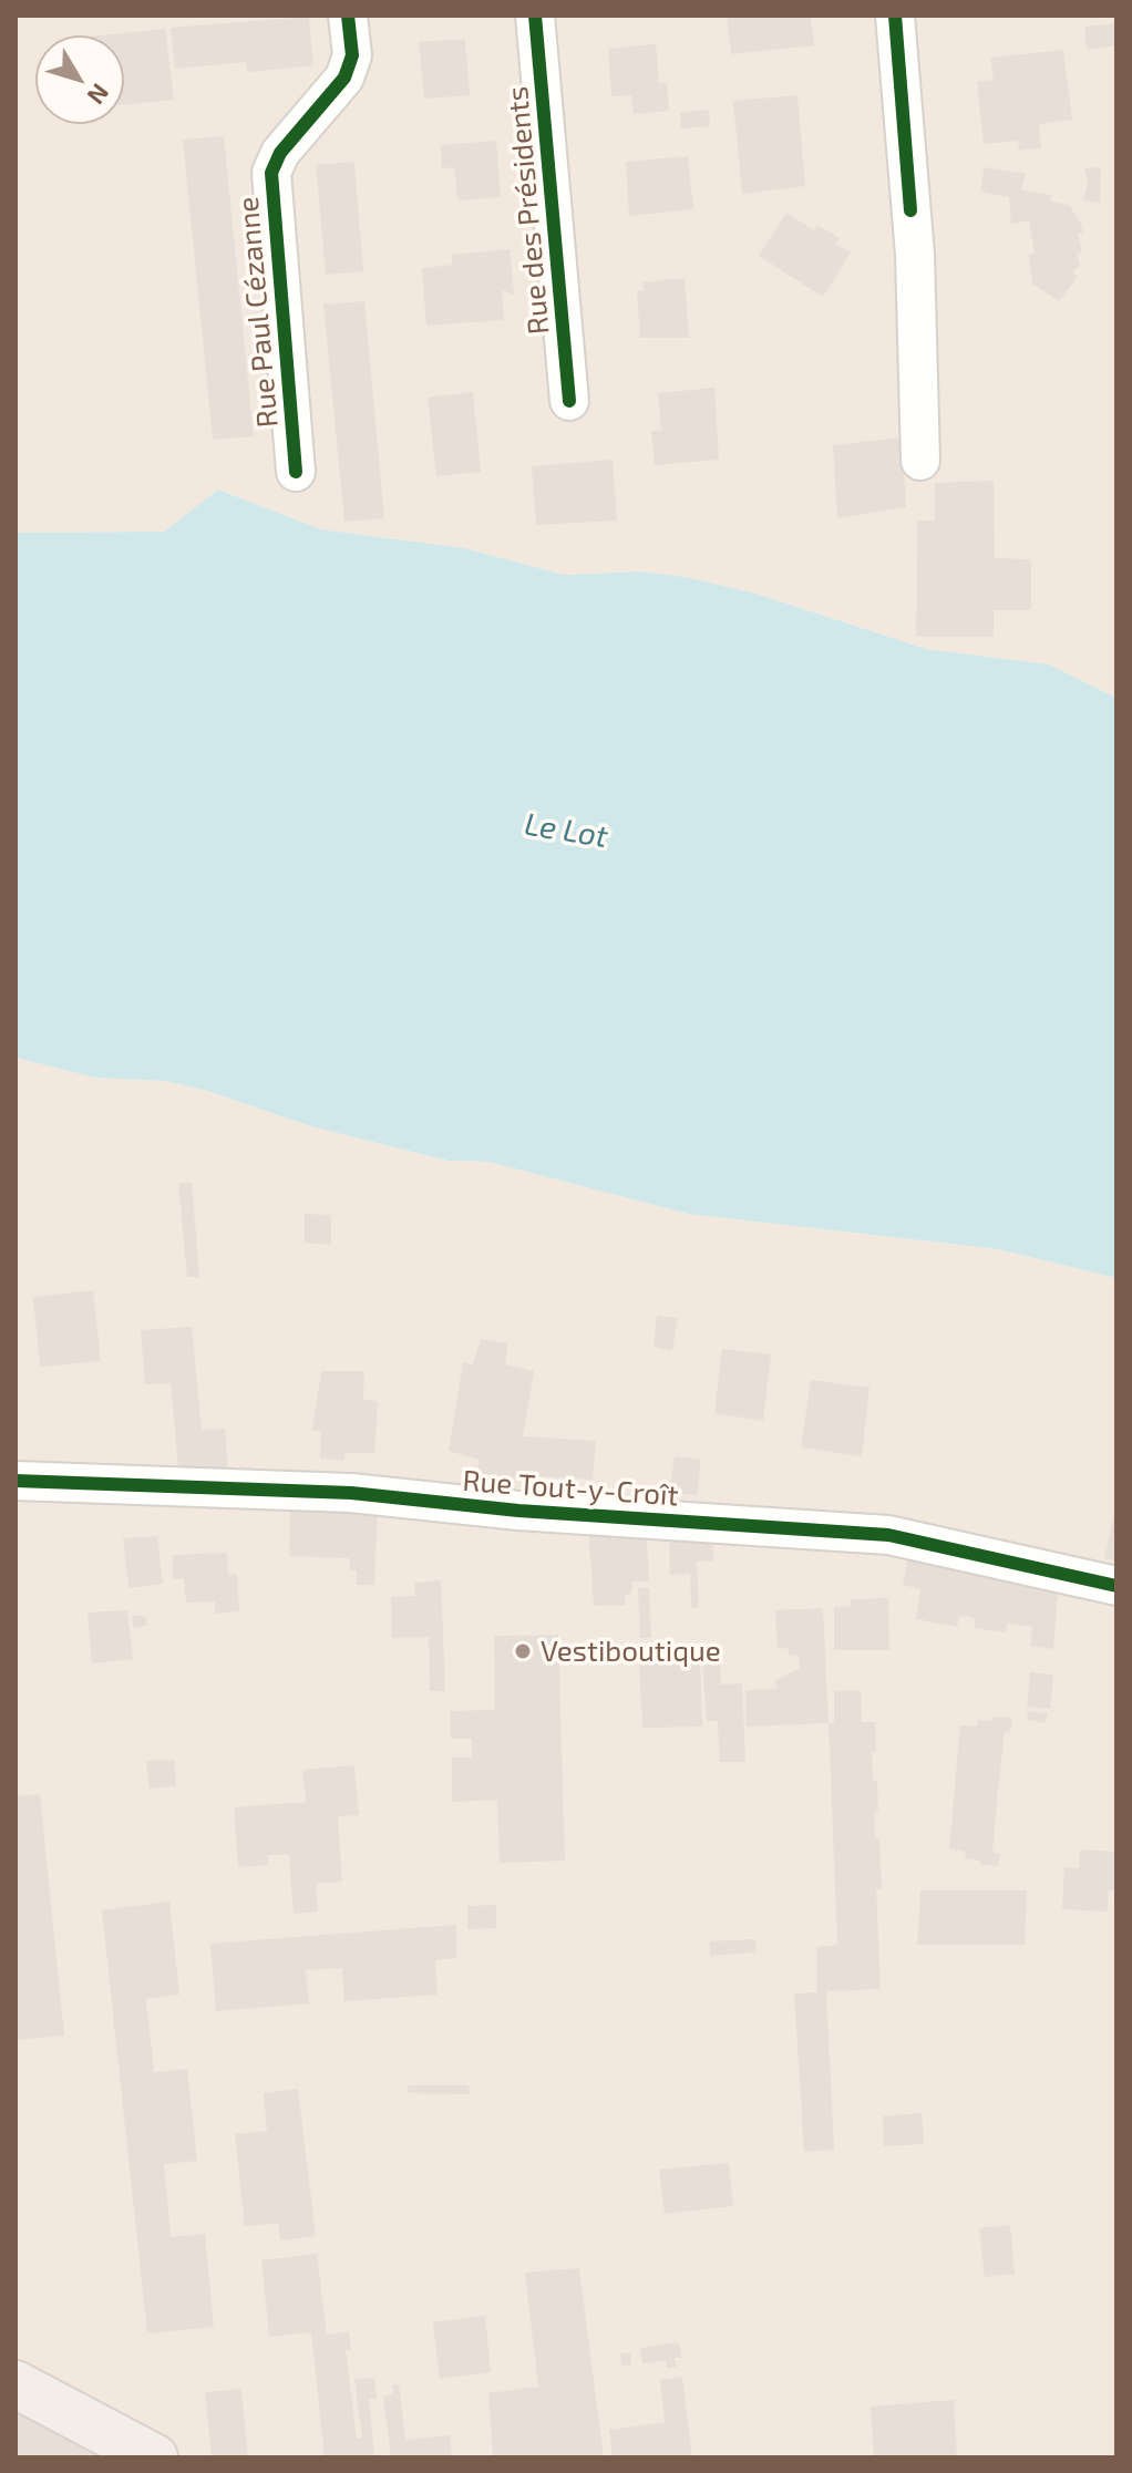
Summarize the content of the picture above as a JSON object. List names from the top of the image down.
{
  "streets": {
    "street": ["Rue des Présidents", "Rue Paul Cézanne", "Rue Tout-y-Croît"]
  },
  "water": ["Le Lot"],
  "places": ["Vestiboutique"],
  "north": "bottom right"
}
